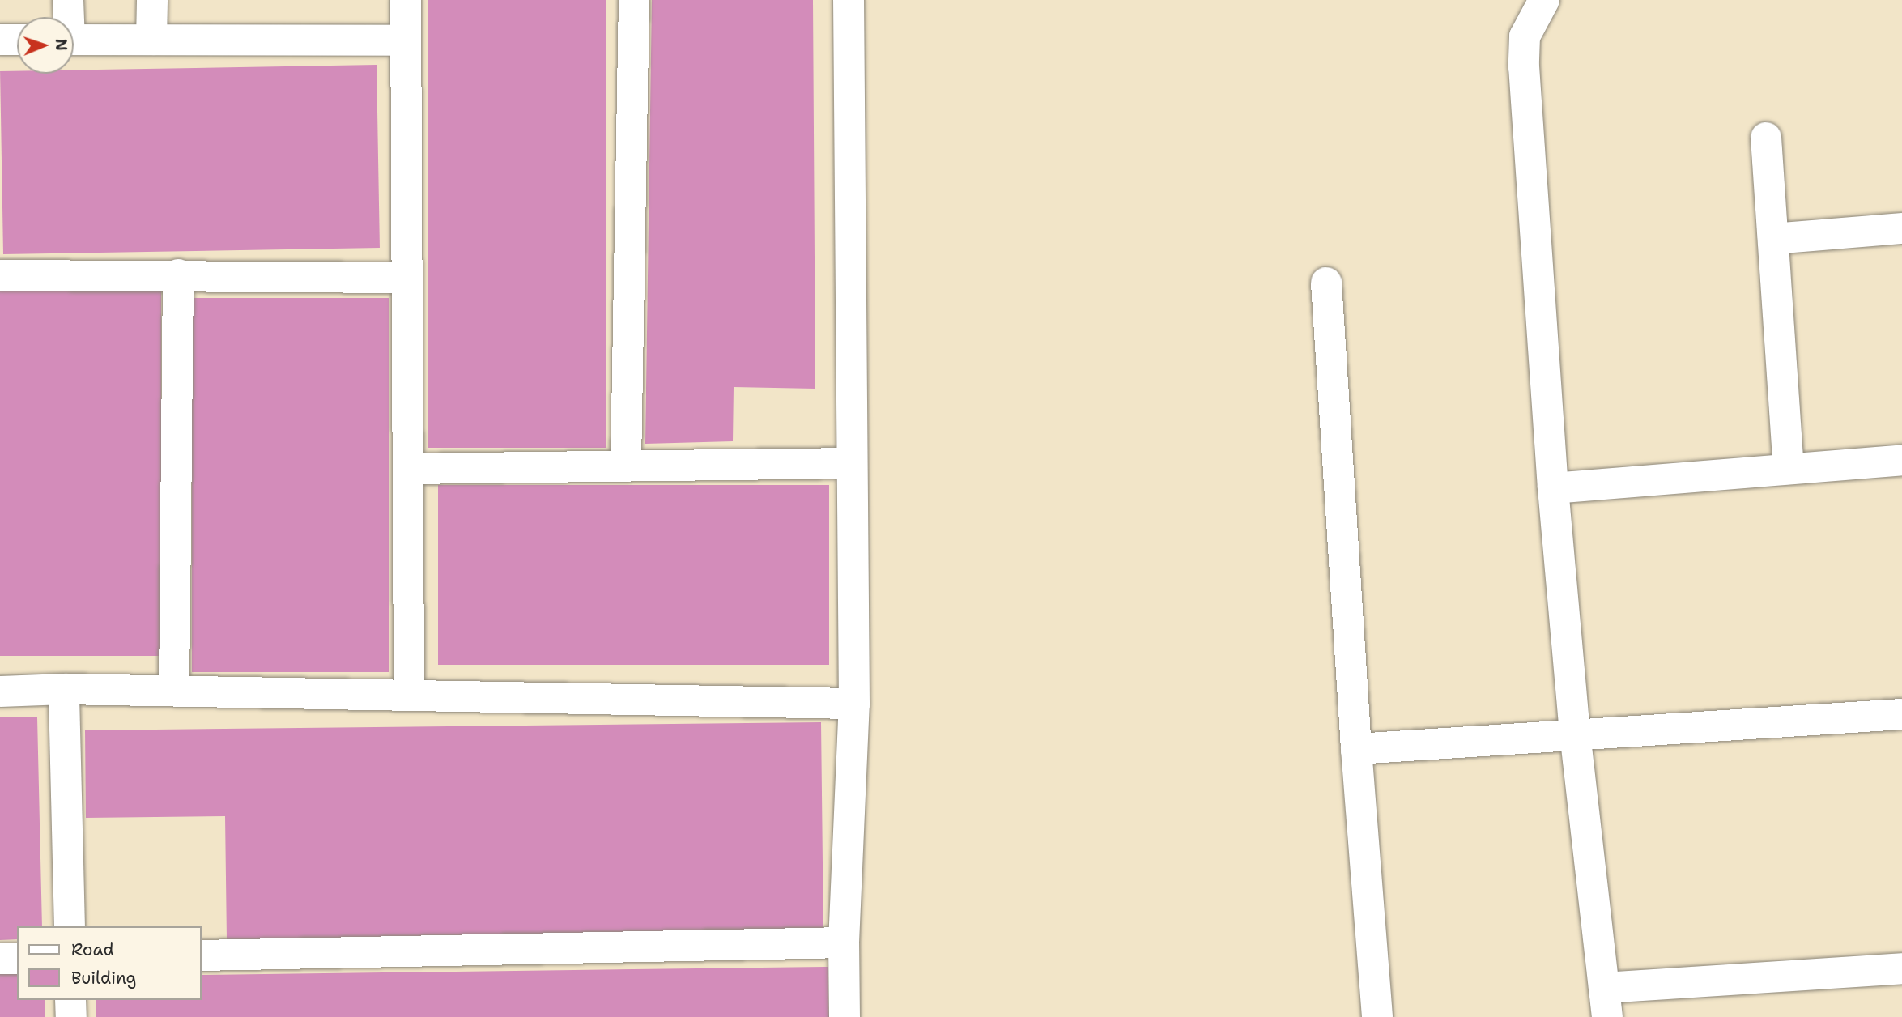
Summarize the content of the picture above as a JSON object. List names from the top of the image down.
{
  "legend": ["Road", "Building"],
  "north": "right"
}
